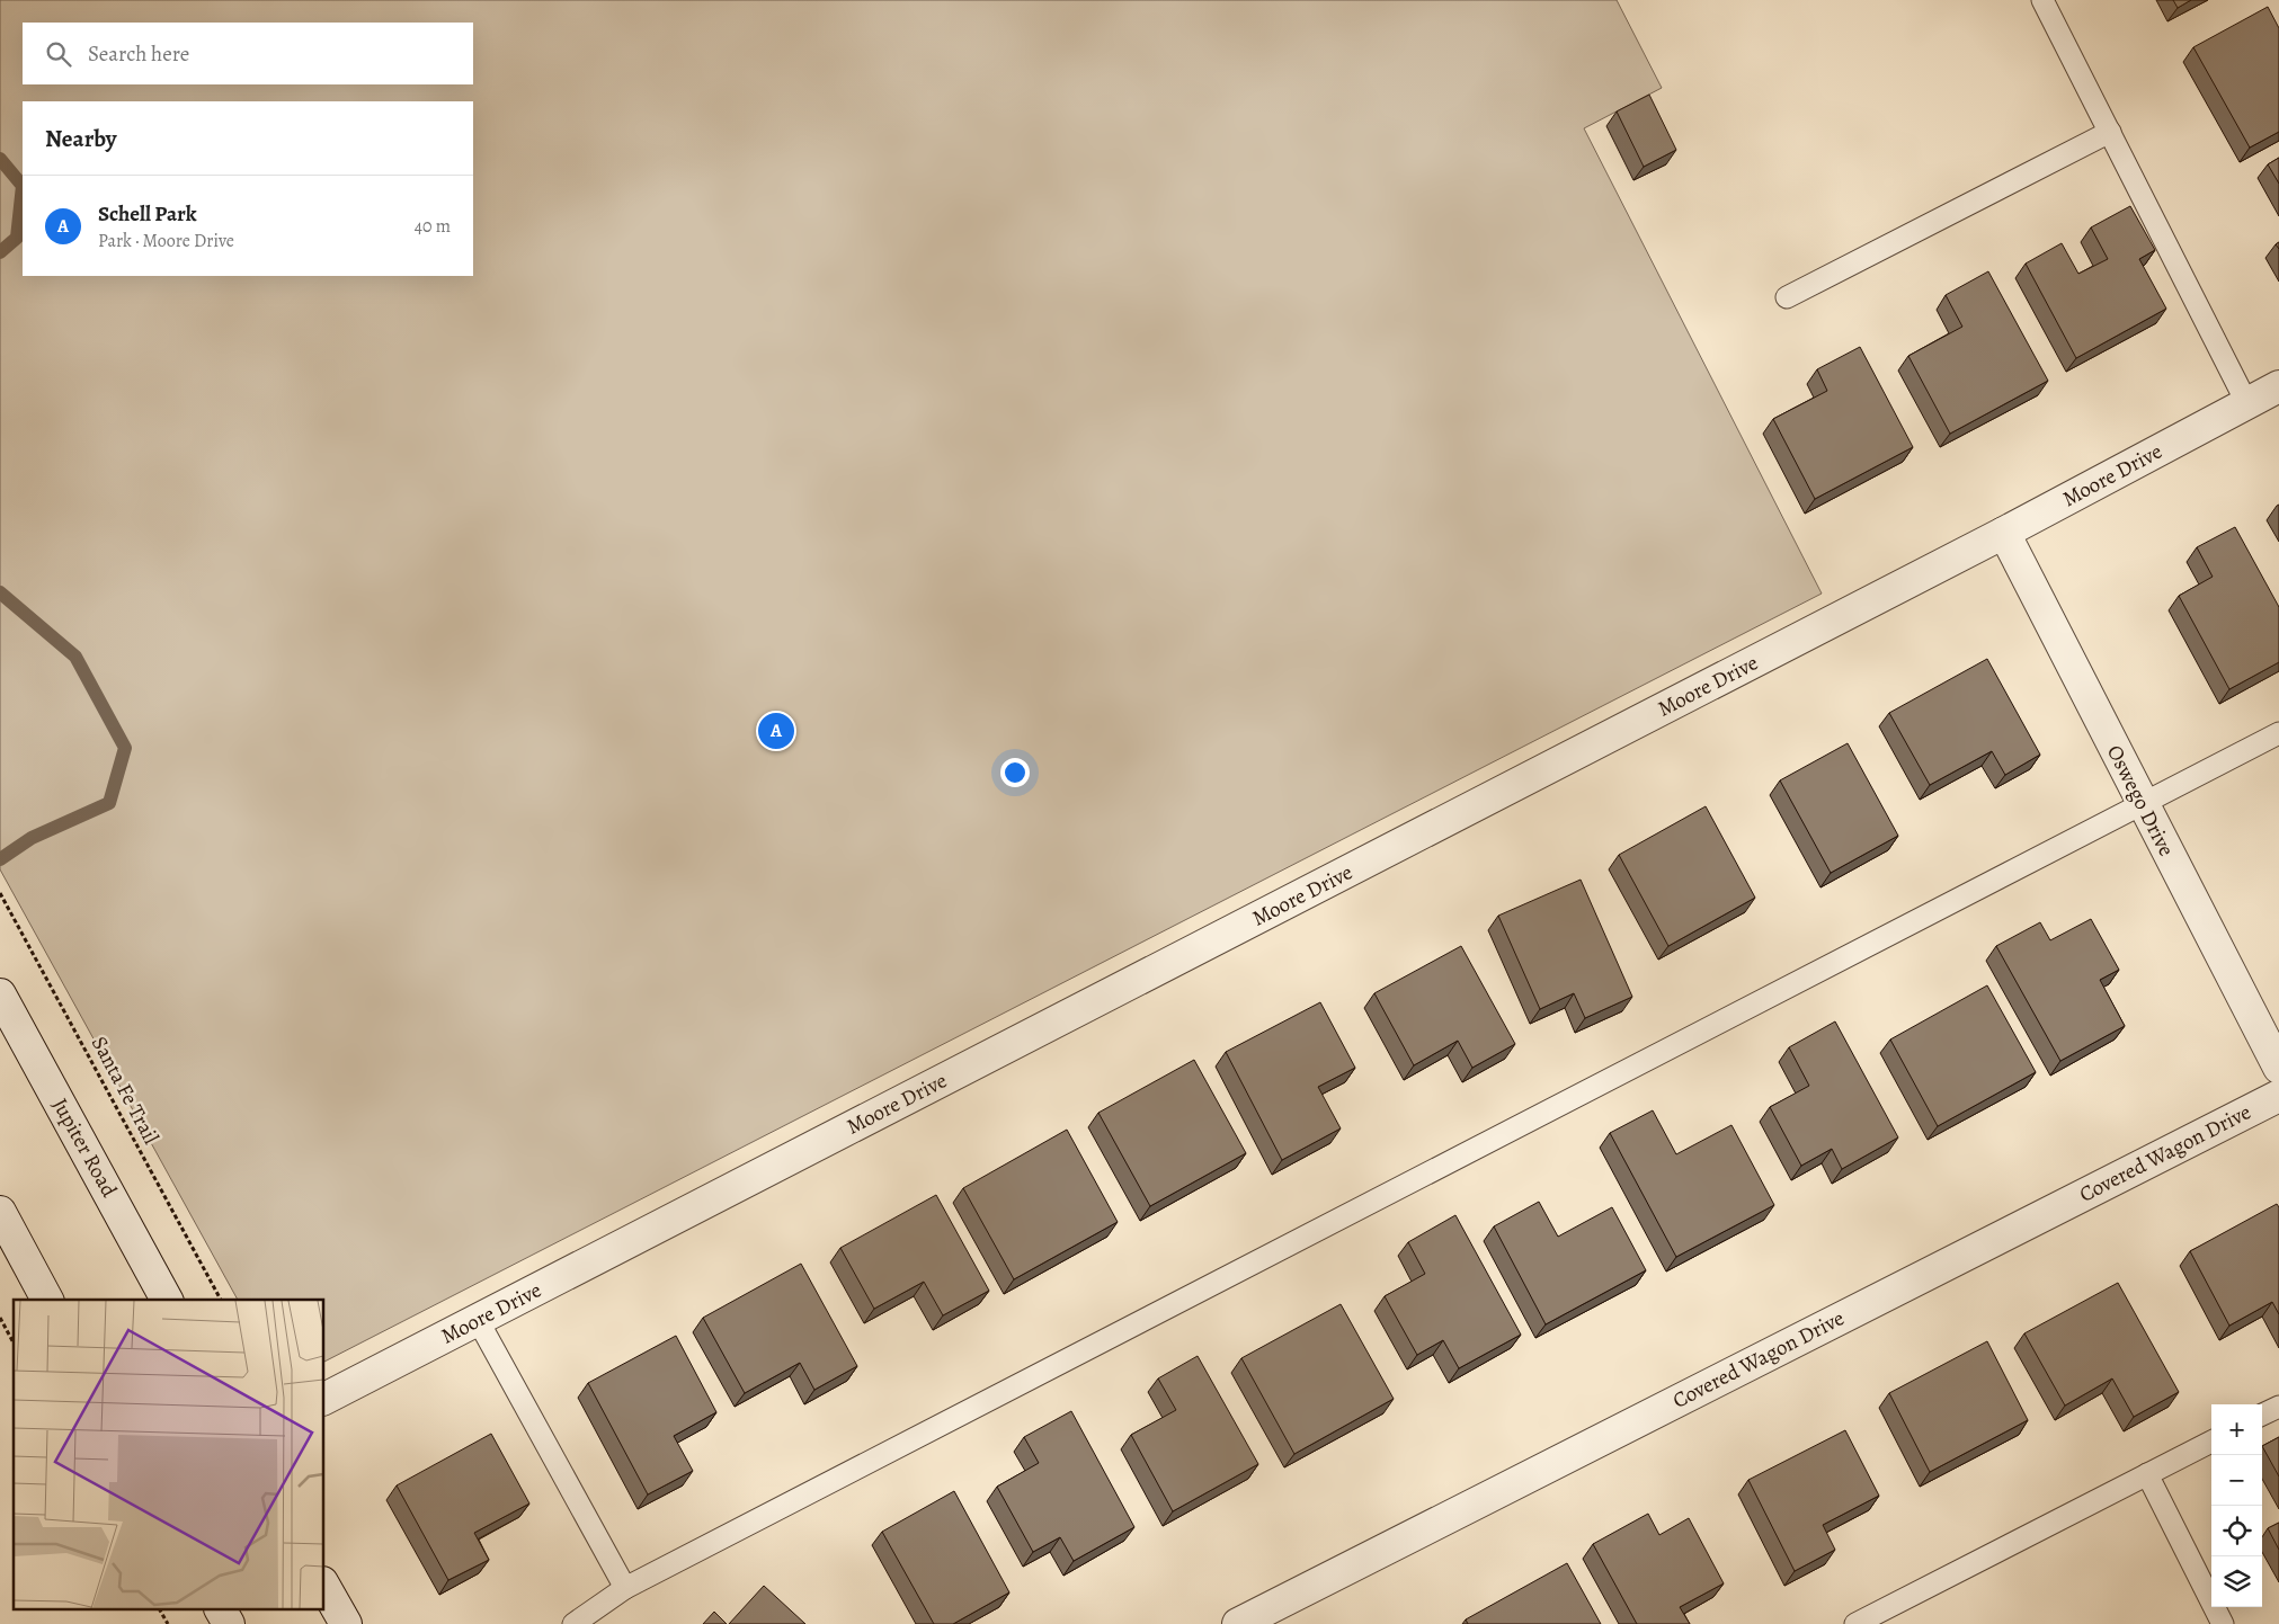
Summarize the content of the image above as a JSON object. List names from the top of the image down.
{
  "streets": {
    "street": [
      "Moore Drive",
      "Oswego Drive",
      "Jupiter Road",
      "Covered Wagon Drive"
    ],
    "path": ["Santa Fe Trail"]
  },
  "crossings": [
    ["Moore Drive", "Oswego Drive"]
  ],
  "page": {
    "search": "Search here",
    "heading": "Nearby",
    "list": [
      {
        "mark": "A",
        "name": "Schell Park",
        "note": "Park · Moore Drive",
        "value": "40 m"
      }
    ],
    "pins": "A",
    "map_buttons": ["+", "−"]
  }
}
